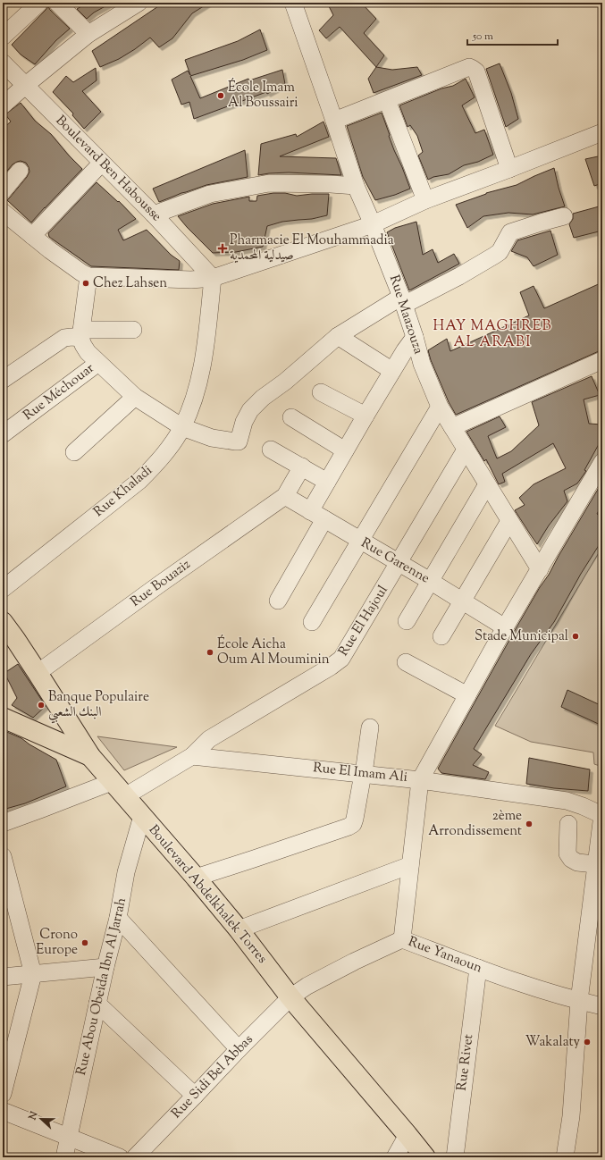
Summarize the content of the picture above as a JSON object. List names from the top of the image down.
{
  "streets": {
    "main road": ["Boulevard Abdelkhalek Torres"],
    "street": [
      "Boulevard Ben Habousse",
      "Rue Maazouza",
      "Rue Méchouar",
      "Rue Khaladi",
      "Rue Garenne",
      "Rue Bouaziz",
      "Rue El Hajoul",
      "Rue El Imam Ali",
      "Rue Yanaoun",
      "Rue Abou Obeida Ibn Al Jarrah",
      "Rue Rivet",
      "Rue Sidi Bel Abbas"
    ]
  },
  "crossings": [
    ["Boulevard Ben Habousse", "Rue Khaladi"],
    ["Rue Maazouza", "Rue El Hajoul"],
    ["Rue Garenne", "Rue Bouaziz"],
    ["Rue Garenne", "Rue El Hajoul"],
    ["Rue Bouaziz", "Boulevard Abdelkhalek Torres"],
    ["Rue El Hajoul", "Rue El Imam Ali"],
    ["Rue El Imam Ali", "Rue Yanaoun"],
    ["Boulevard Abdelkhalek Torres", "Rue Abou Obeida Ibn Al Jarrah"],
    ["Boulevard Abdelkhalek Torres", "Rue Sidi Bel Abbas"],
    ["Rue Yanaoun", "Rue Rivet"],
    ["Rue Yanaoun", "Rue Sidi Bel Abbas"]
  ],
  "districts": ["HAY MAGHREB AL ARABI"],
  "places": {
    "other": [
      "École Imam Al Boussairi",
      "Chez Lahsen",
      "Stade Municipal",
      "École Aicha Oum Al Mouminin",
      "Banque Populaire البنك الشعبي",
      "2ème Arrondissement",
      "Crono Europe",
      "Wakalaty"
    ],
    "health": ["Pharmacie El Mouhammadia صيدلية المحمدية"]
  },
  "scale_bar": "50 m",
  "north": "left"
}
